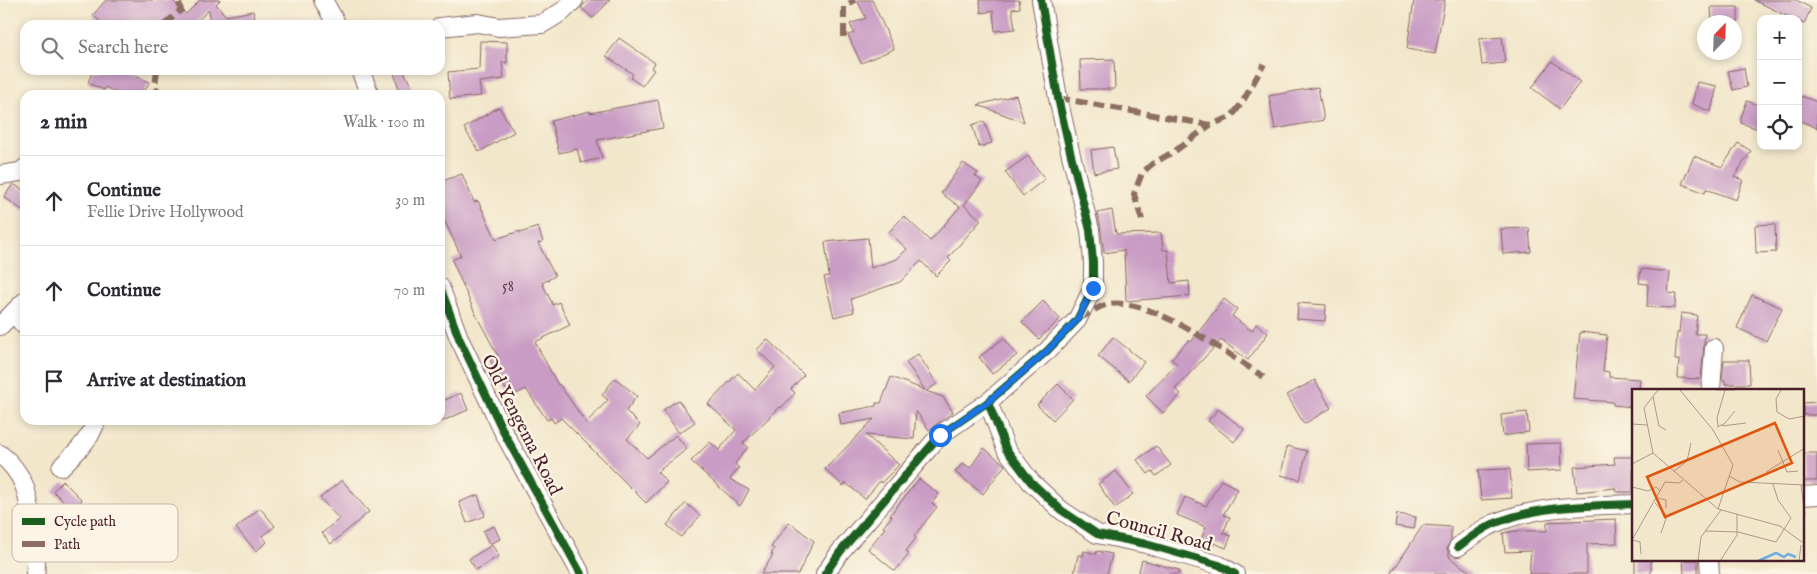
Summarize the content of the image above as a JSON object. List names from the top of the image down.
{
  "streets": {
    "street": ["Old Yengema Road", "Council Road"]
  },
  "house_numbers": ["58"],
  "legend": ["Cycle path", "Path"],
  "north": "top right",
  "page": {
    "map_buttons": ["+", "−"],
    "search": "Search here",
    "heading": ["2 min", "Walk · 100 m"],
    "list": [
      ["Continue", "Fellie Drive Hollywood", "30 m"],
      ["Continue", "70 m"],
      "Arrive at destination"
    ]
  }
}
